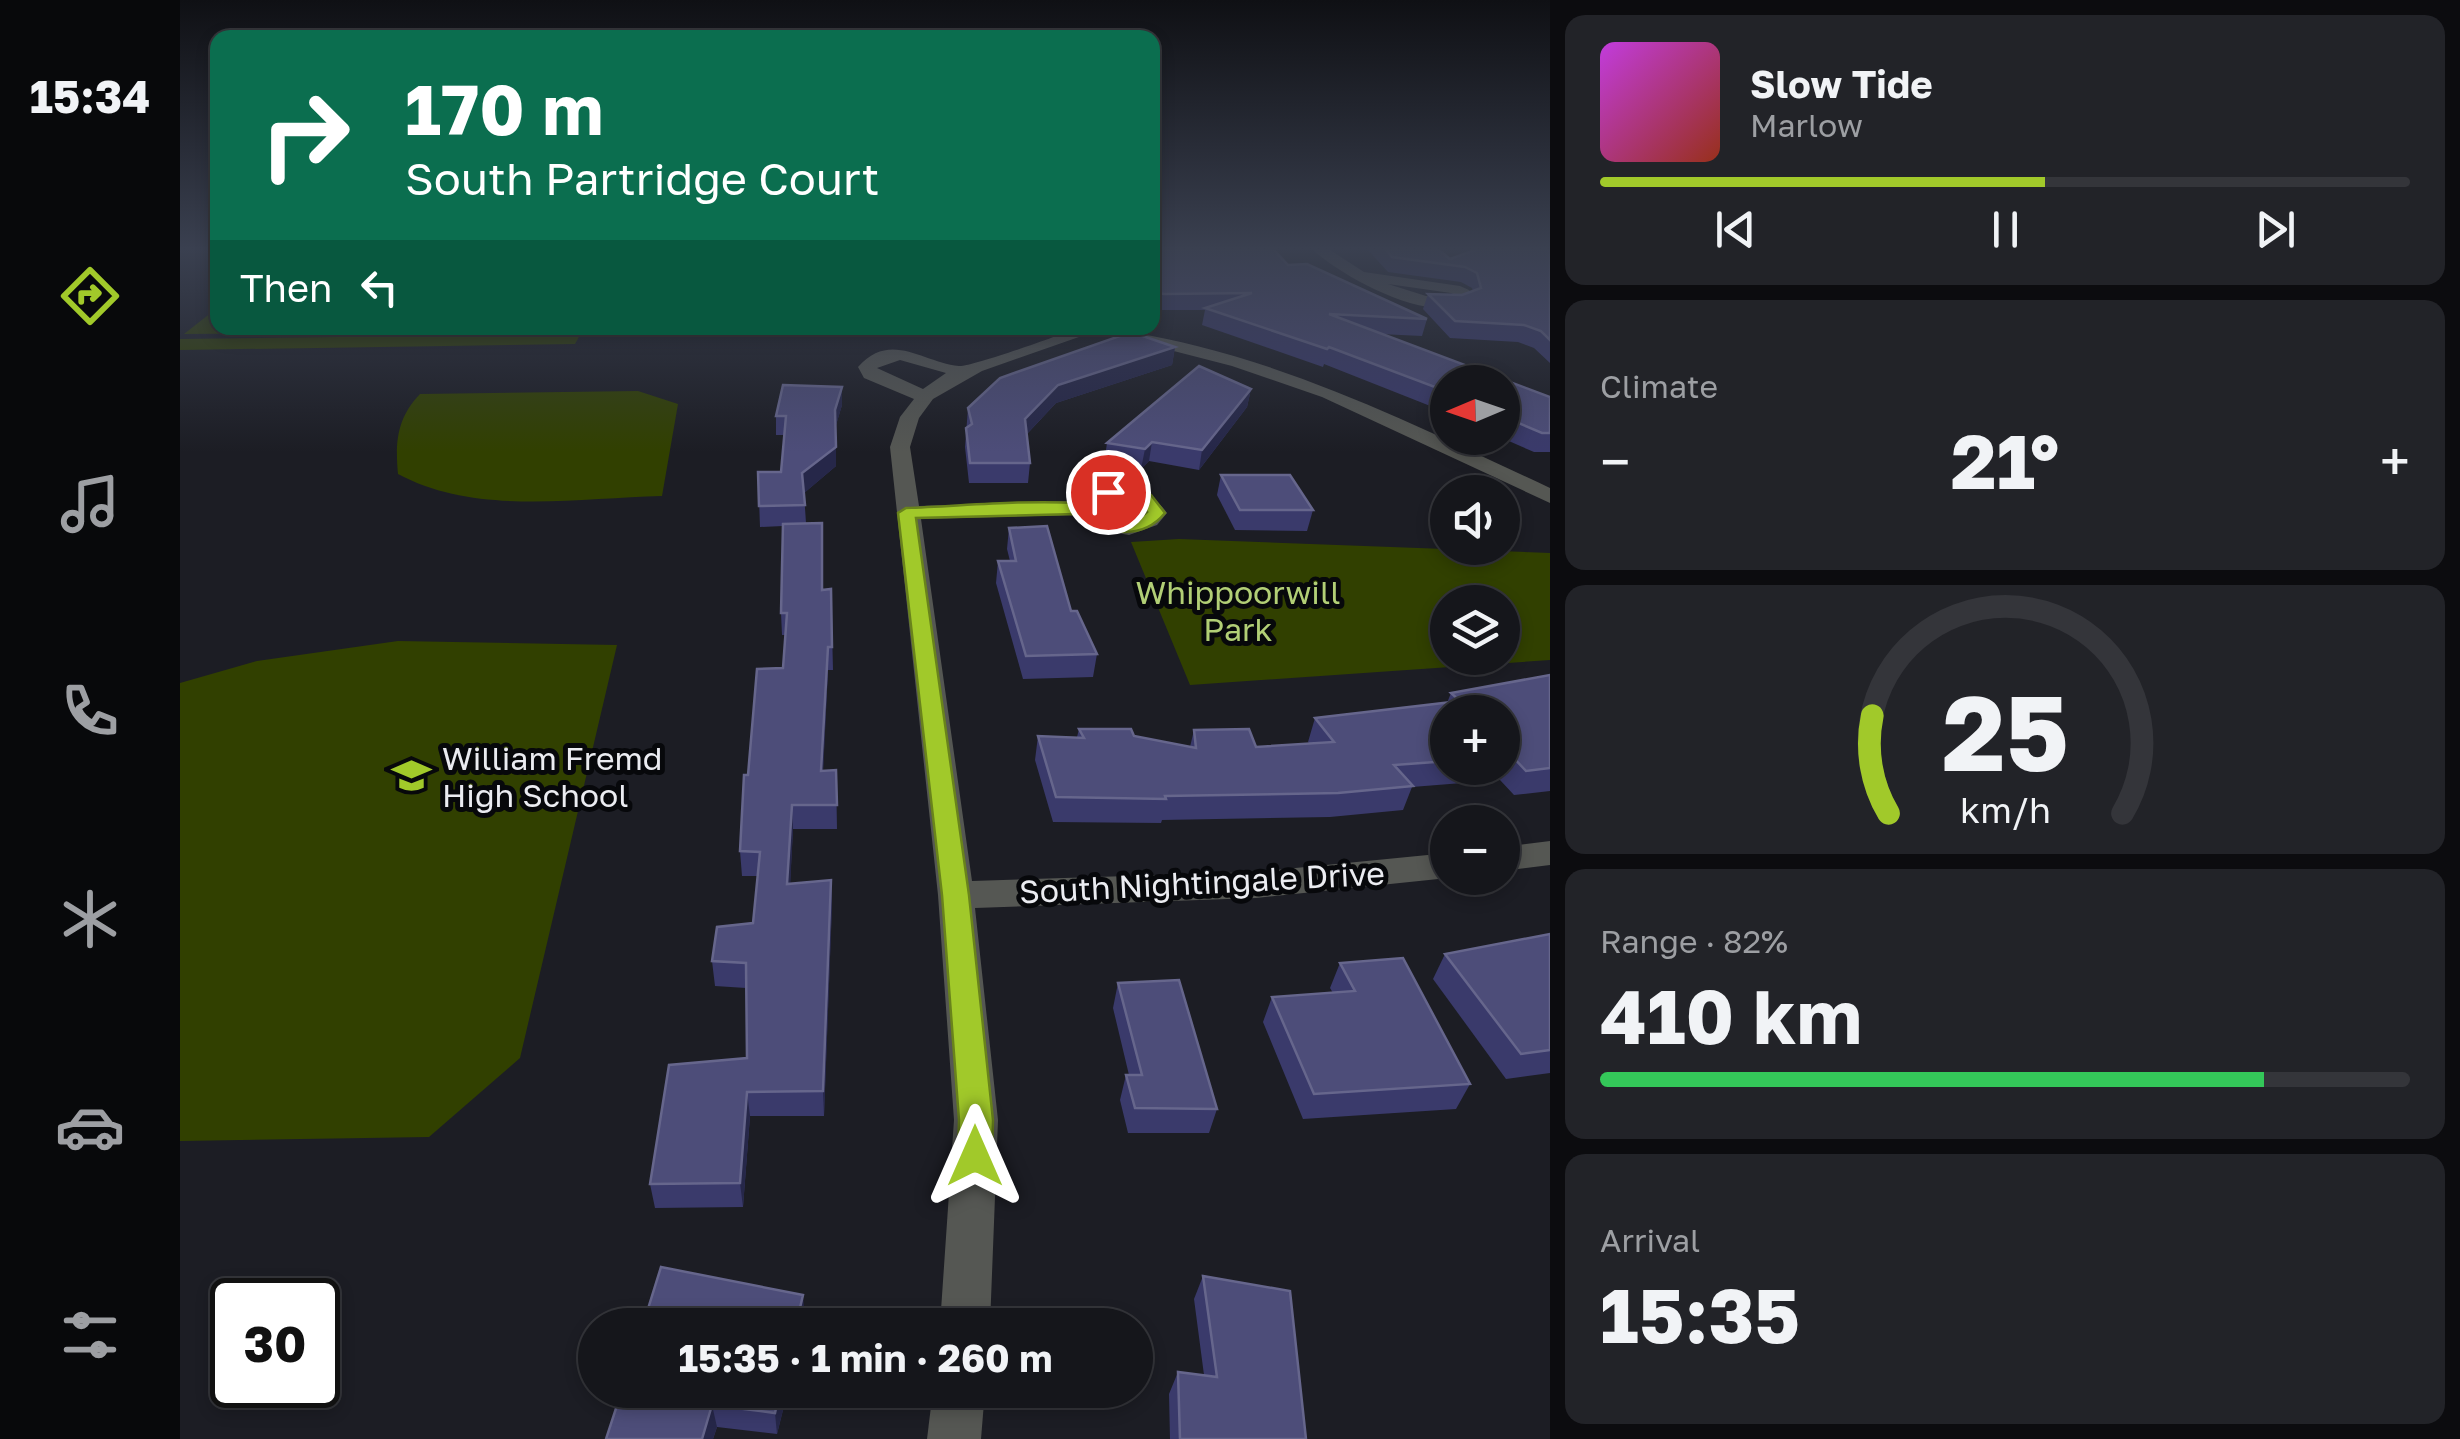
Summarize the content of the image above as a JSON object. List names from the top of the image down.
{
  "streets": {
    "street": ["South Nightingale Drive"]
  },
  "parks": ["Whippoorwill Park"],
  "places": {
    "school or university": ["William Fremd High School"]
  },
  "north": "left",
  "page": {
    "tabs": "15:34",
    "turn": ["170 m", "South Partridge Court"],
    "song": ["Slow Tide", "Marlow"],
    "then": "Then",
    "tile": [
      "Climate",
      ["Range · 82%", "410 km"],
      ["Arrival", "15:35"]
    ],
    "map_buttons": ["+", "−"],
    "heat": ["−", "21°", "+"],
    "limit": "30",
    "trip": "15:35 · 1 min · 260 m",
    "gauge": ["25", "km/h"]
  }
}
